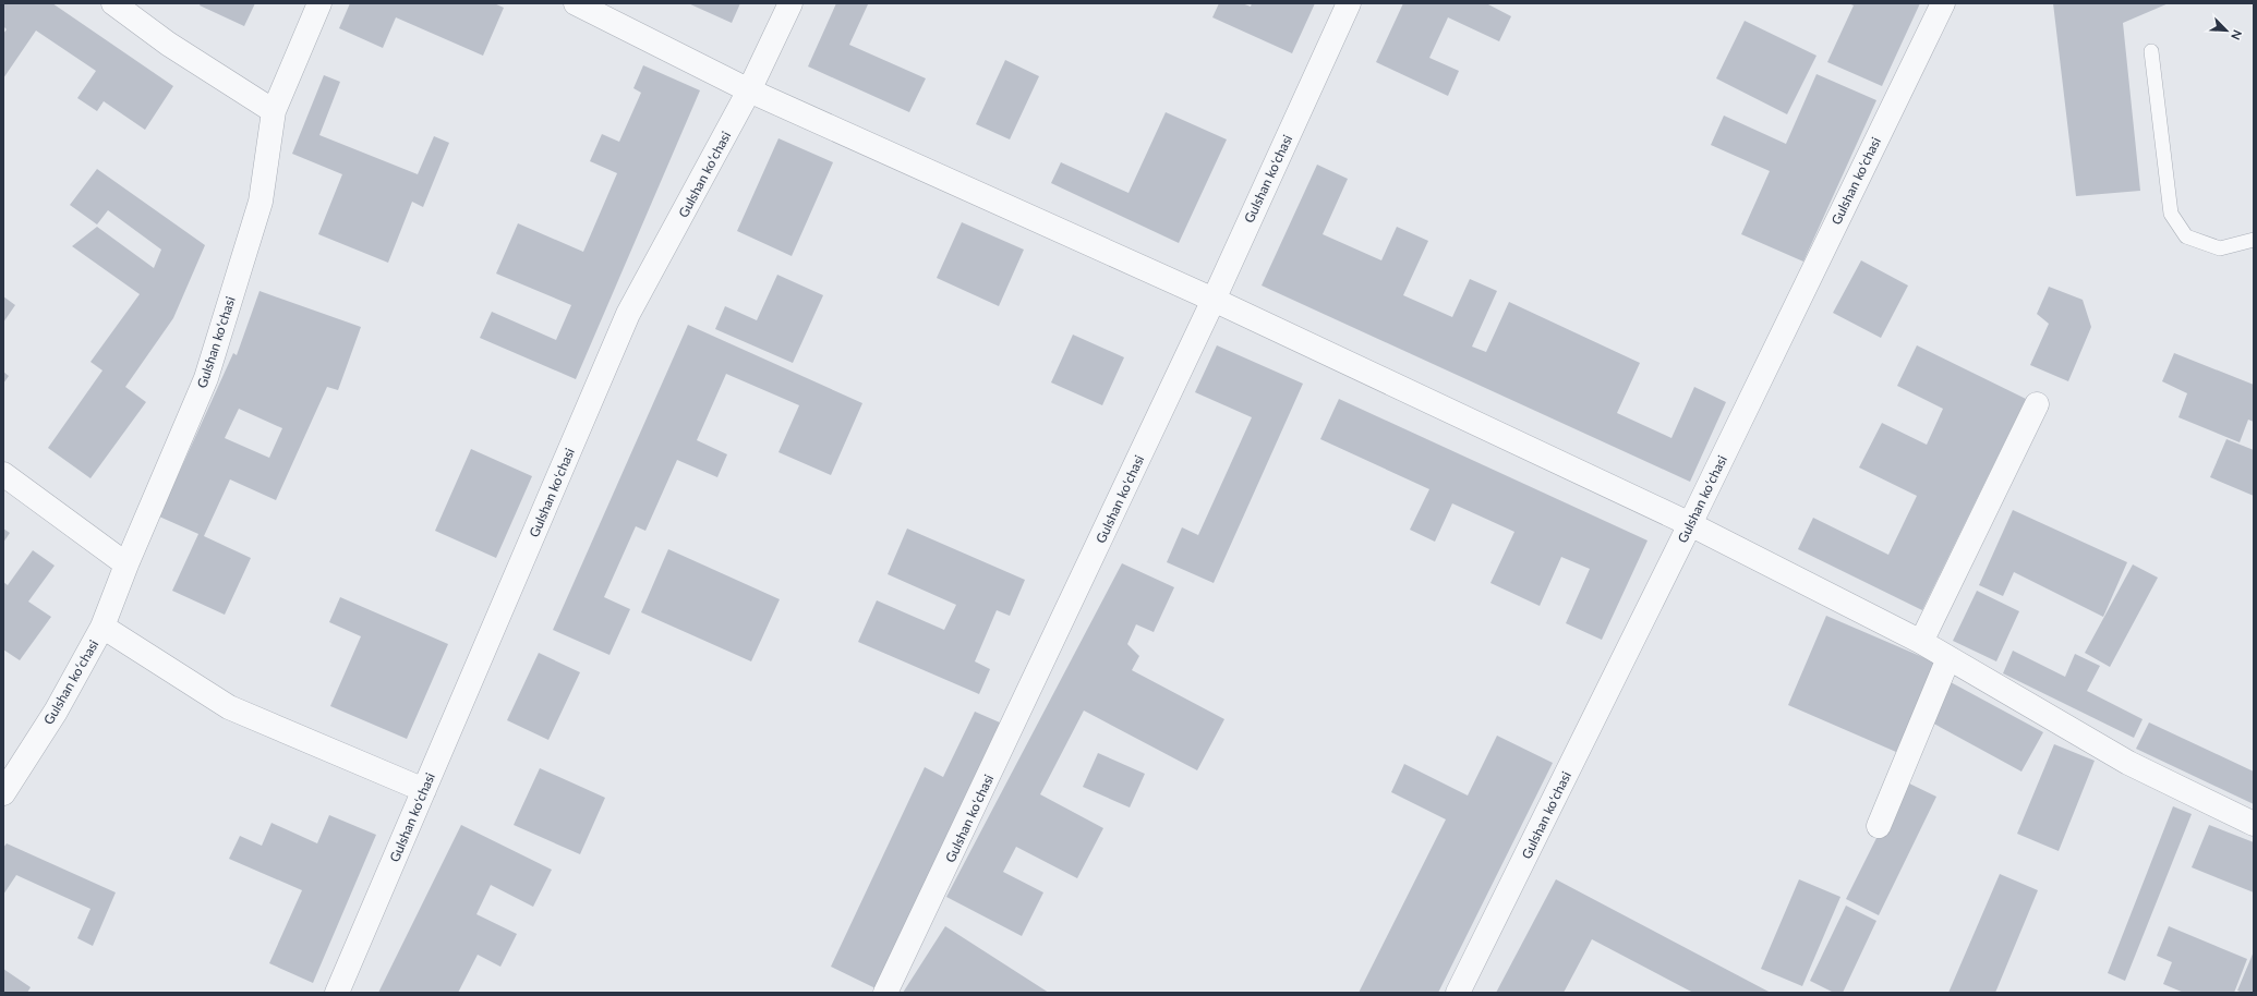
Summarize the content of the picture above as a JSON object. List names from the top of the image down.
{
  "streets": {
    "street": ["Gulshan koʻchasi"]
  },
  "north": "bottom right"
}
